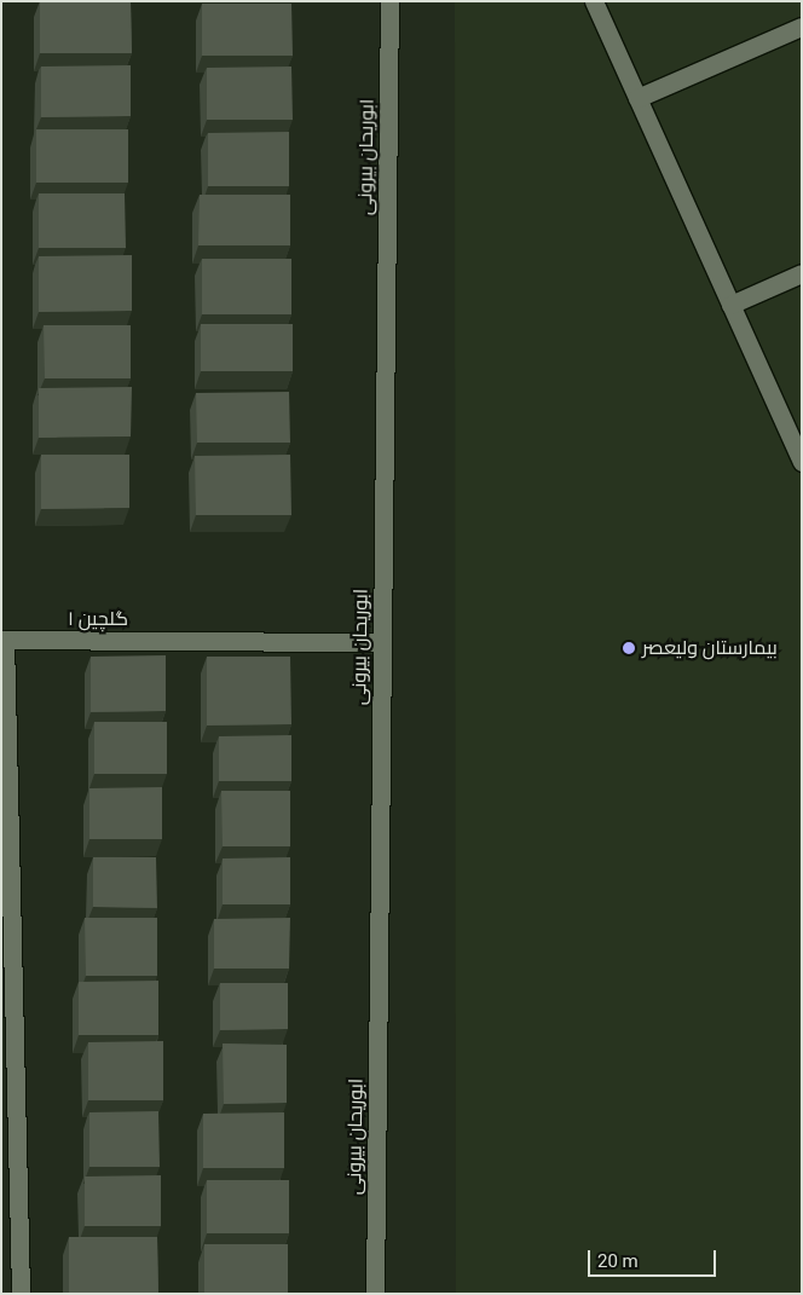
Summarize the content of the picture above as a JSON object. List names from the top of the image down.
{
  "streets": {
    "street": ["ابوریحان بیرونی", "گلچین ۱"]
  },
  "crossings": [
    ["ابوریحان بیرونی", "گلچین ۱"]
  ],
  "places": ["بیمارستان ولیعصر"],
  "scale_bar": "20 m"
}
